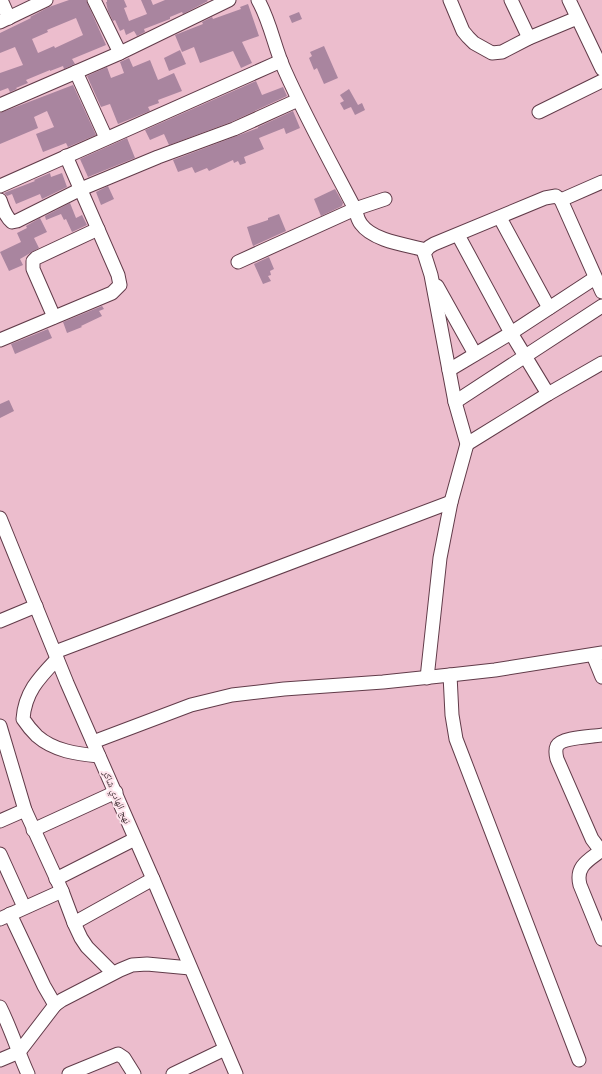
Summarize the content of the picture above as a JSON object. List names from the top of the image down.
{
  "streets": {
    "street": ["نهج الهادي شاكر"]
  }
}
